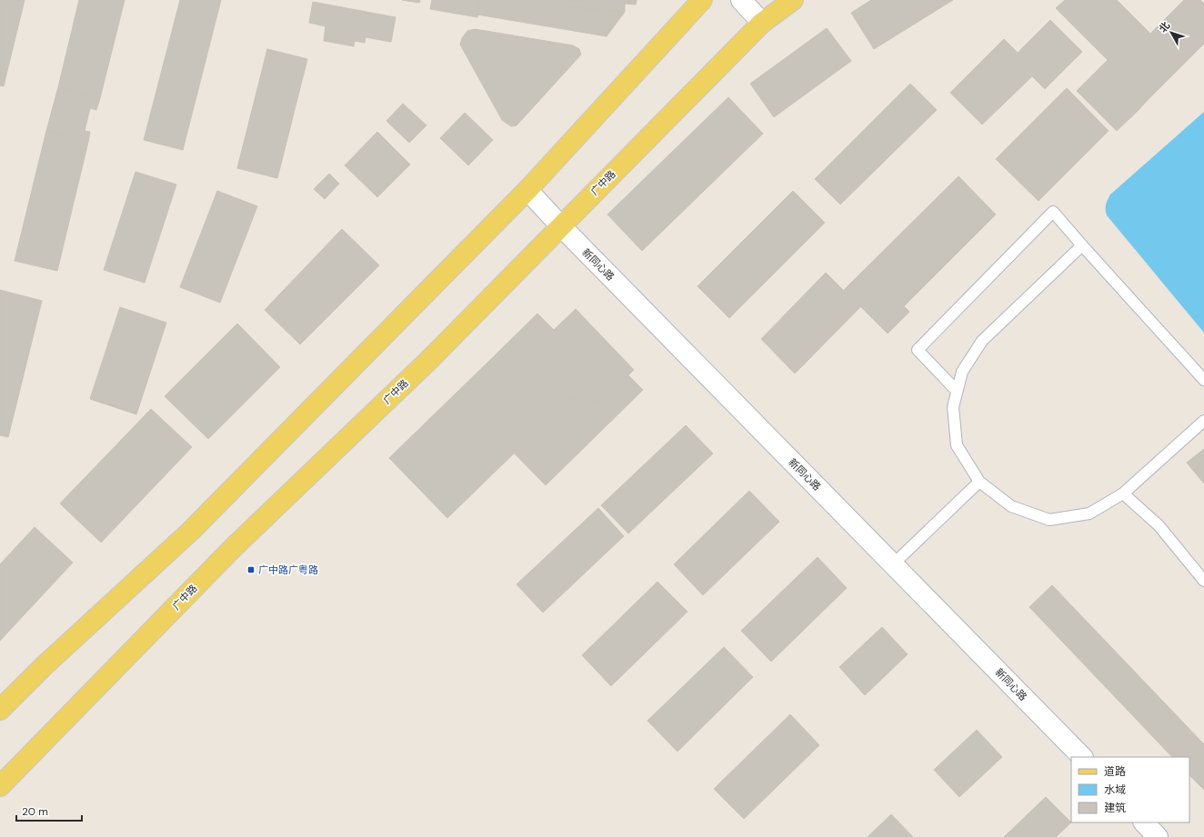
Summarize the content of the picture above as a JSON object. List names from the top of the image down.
{
  "streets": {
    "main road": ["广中路"],
    "street": ["新同心路"]
  },
  "crossings": [
    ["广中路", "新同心路"]
  ],
  "places": {
    "transit": ["广中路广粤路"]
  },
  "legend": ["道路", "水域", "建筑"],
  "scale_bar": "20 m",
  "north": "top left"
}
